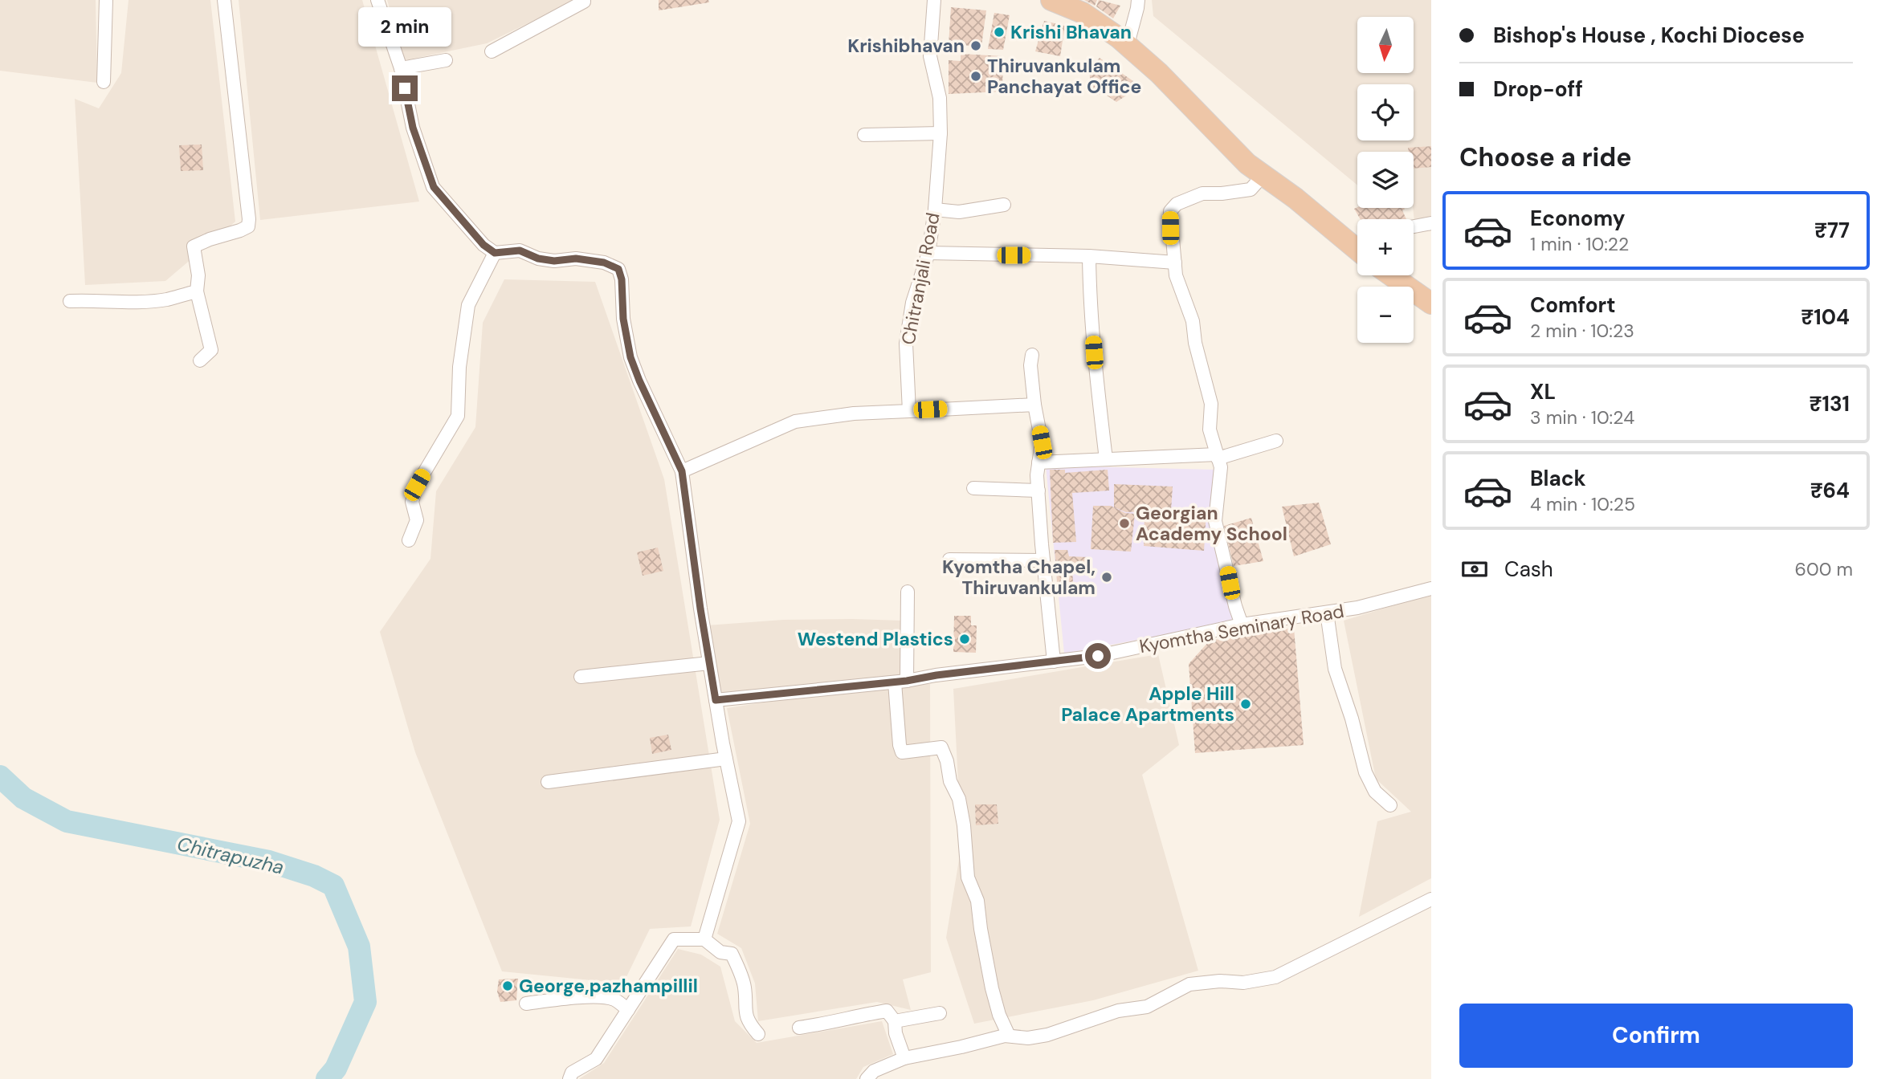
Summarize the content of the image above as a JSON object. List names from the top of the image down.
{
  "streets": {
    "street": ["Chitranjali Road", "Kyomtha Seminary Road"]
  },
  "water": ["Chitrapuzha"],
  "places": [
    "Krishi Bhavan",
    "Krishibhavan",
    "Thiruvankulam Panchayat Office",
    "Georgian Academy School",
    "Kyomtha Chapel, Thiruvankulam",
    "Westend Plastics",
    "Apple Hill Palace Apartments",
    "George,pazhampillil"
  ],
  "north": "bottom",
  "page": {
    "banner": ["Bishop's House , Kochi Diocese", "Drop-off"],
    "bubble": "2 min",
    "map_buttons": ["+", "−"],
    "heading": "Choose a ride",
    "list": [
      {
        "name": "Economy",
        "note": "1 min · 10:22",
        "value": "₹77"
      },
      {
        "name": "Comfort",
        "note": "2 min · 10:23",
        "value": "₹104"
      },
      {
        "name": "XL",
        "note": "3 min · 10:24",
        "value": "₹131"
      },
      {
        "name": "Black",
        "note": "4 min · 10:25",
        "value": "₹64"
      }
    ],
    "pay": ["Cash", "600 m"],
    "buttons": "Confirm"
  }
}
